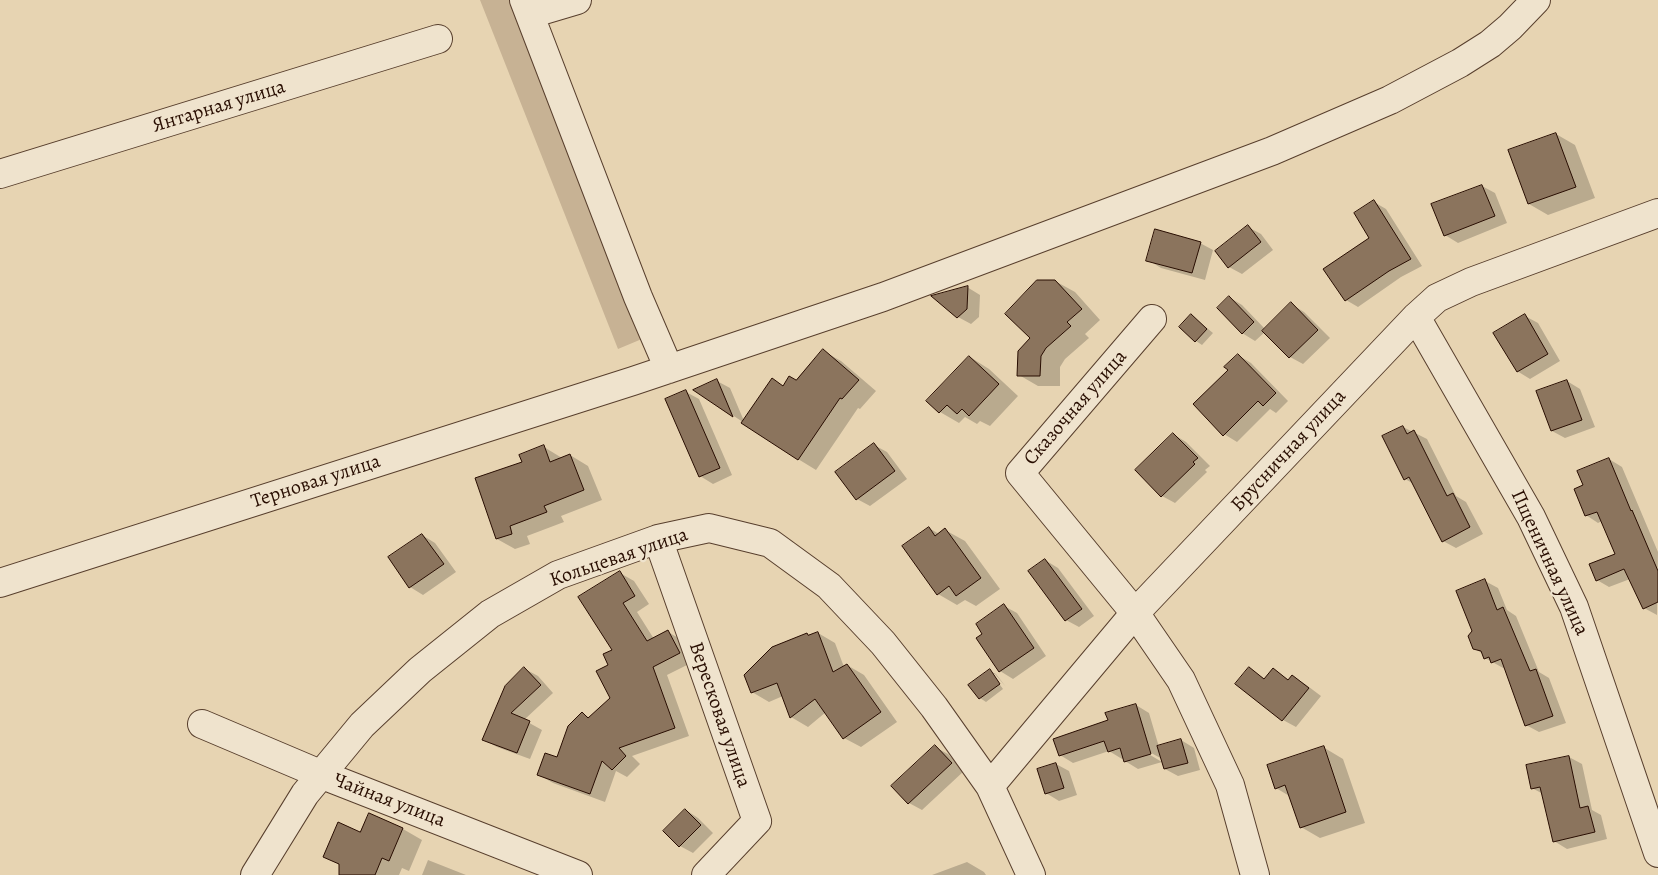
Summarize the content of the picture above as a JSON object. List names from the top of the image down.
{
  "streets": {
    "street": [
      "Янтарная улица",
      "Сказочная улица",
      "Брусничная улица",
      "Терновая улица",
      "Кольцевая улица",
      "Пщеничная улица",
      "Вересковая улица",
      "Чайная улица"
    ]
  },
  "crossings": [
    ["Сказочная улица", "Брусничная улица"],
    ["Брусничная улица", "Кольцевая улица"],
    ["Брусничная улица", "Пщеничная улица"],
    ["Кольцевая улица", "Вересковая улица"],
    ["Кольцевая улица", "Чайная улица"]
  ]
}
